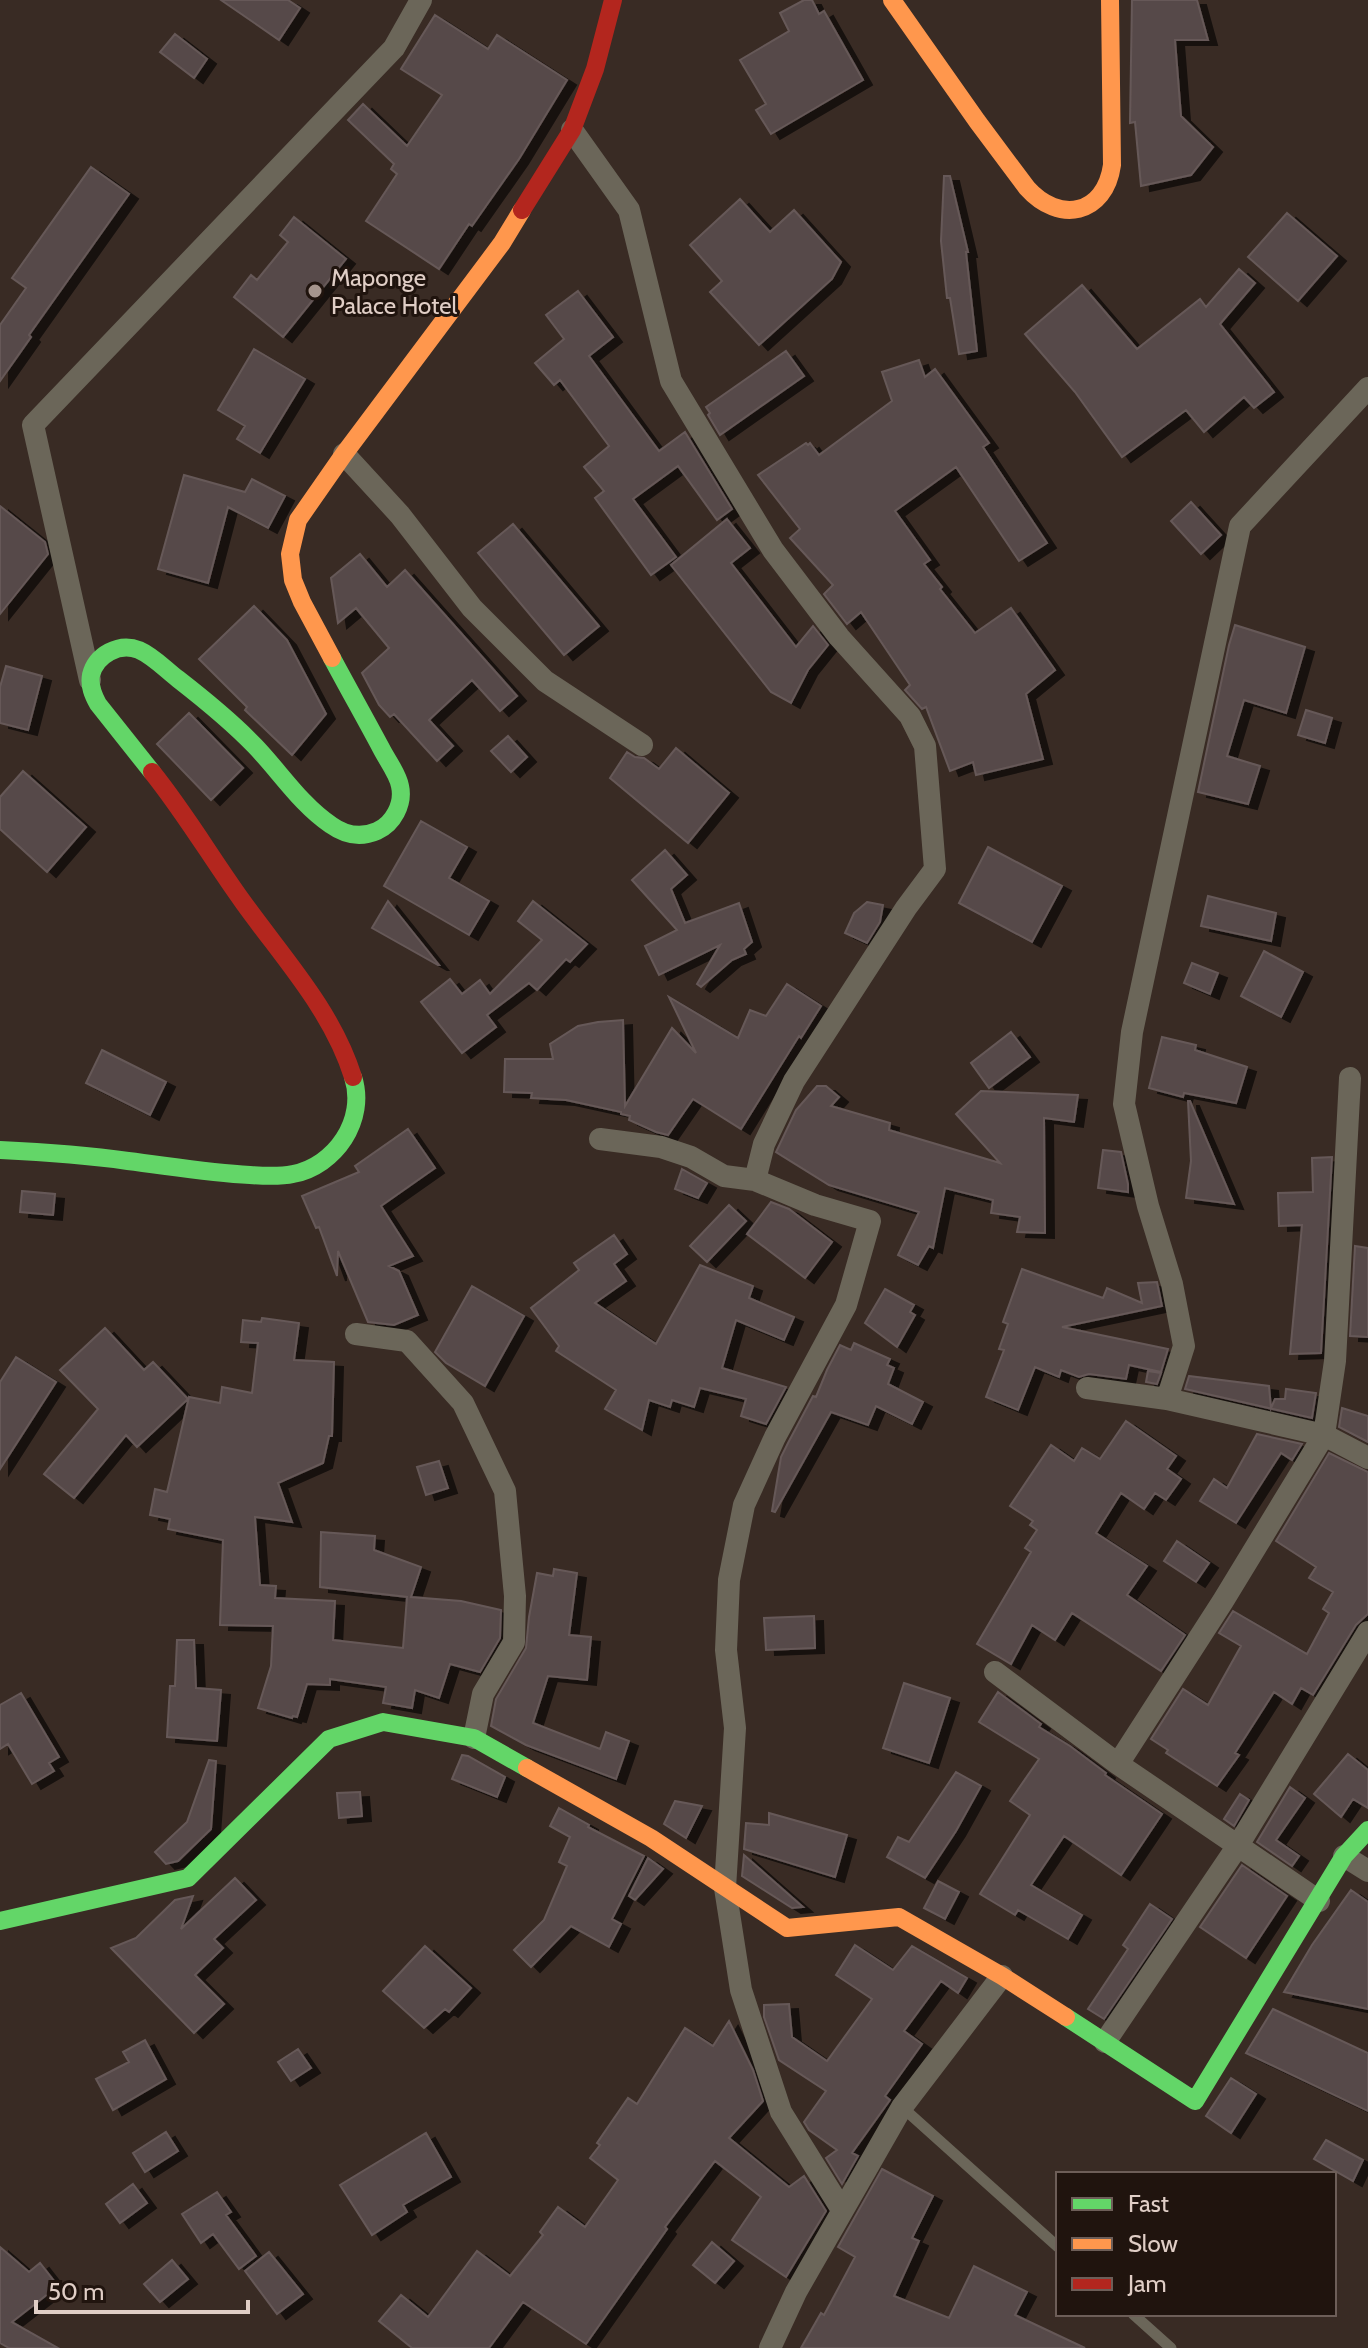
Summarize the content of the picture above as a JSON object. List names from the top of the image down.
{
  "places": ["Maponge Palace Hotel"],
  "legend": ["Fast", "Slow", "Jam"],
  "scale_bar": "50 m"
}
